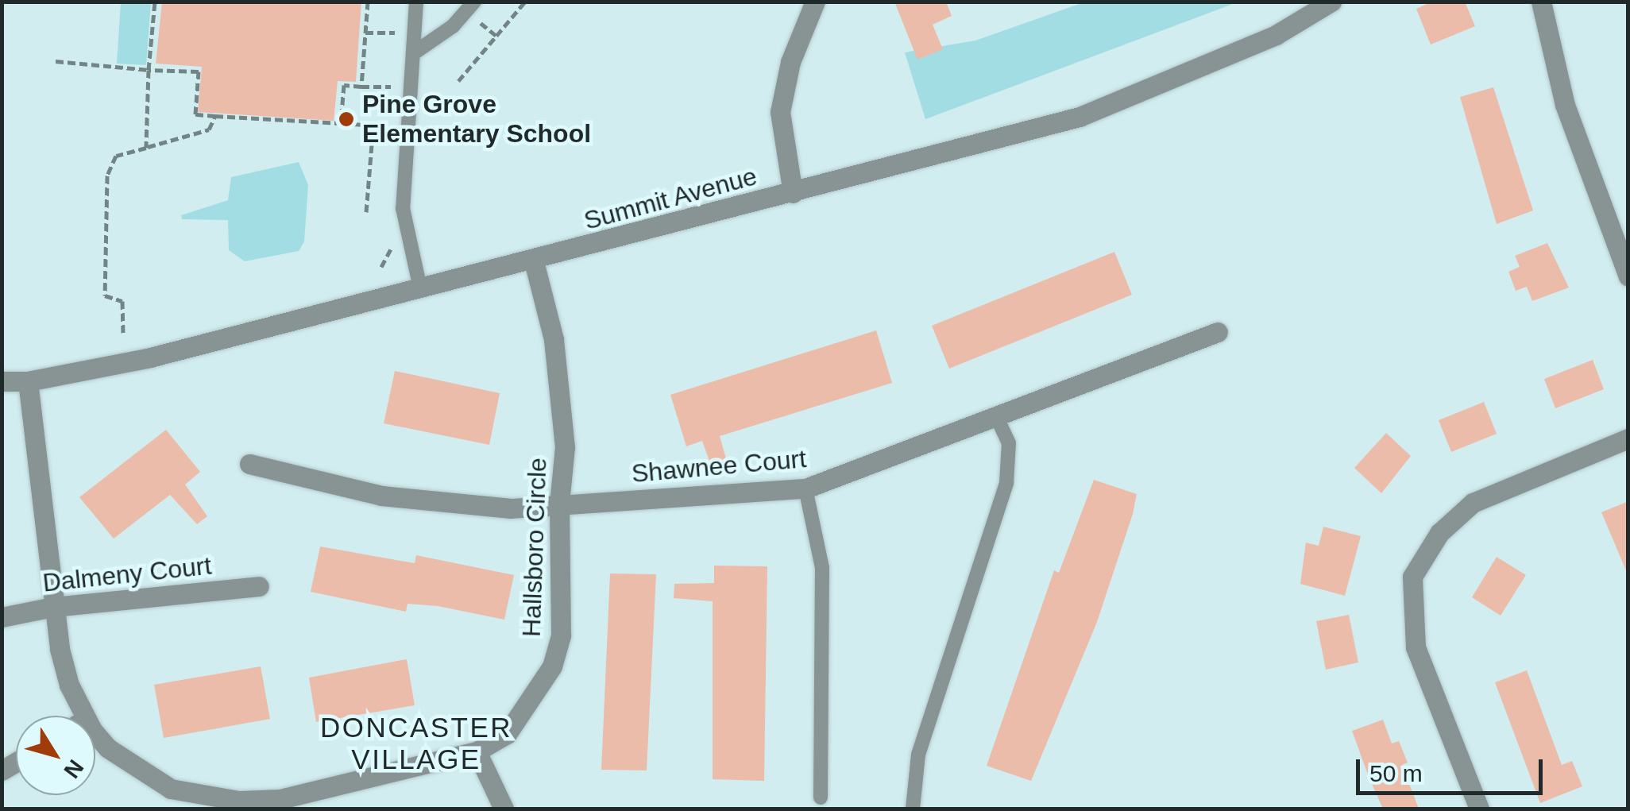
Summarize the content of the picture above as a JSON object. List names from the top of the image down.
{
  "streets": {
    "street": [
      "Summit Avenue",
      "Shawnee Court",
      "Hallsboro Circle",
      "Dalmeny Court"
    ]
  },
  "crossings": [
    ["Summit Avenue", "Hallsboro Circle"],
    ["Shawnee Court", "Hallsboro Circle"],
    ["Hallsboro Circle", "Dalmeny Court"]
  ],
  "districts": ["DONCASTER VILLAGE"],
  "places": ["Pine Grove Elementary School"],
  "scale_bar": "50 m",
  "north": "bottom right"
}
